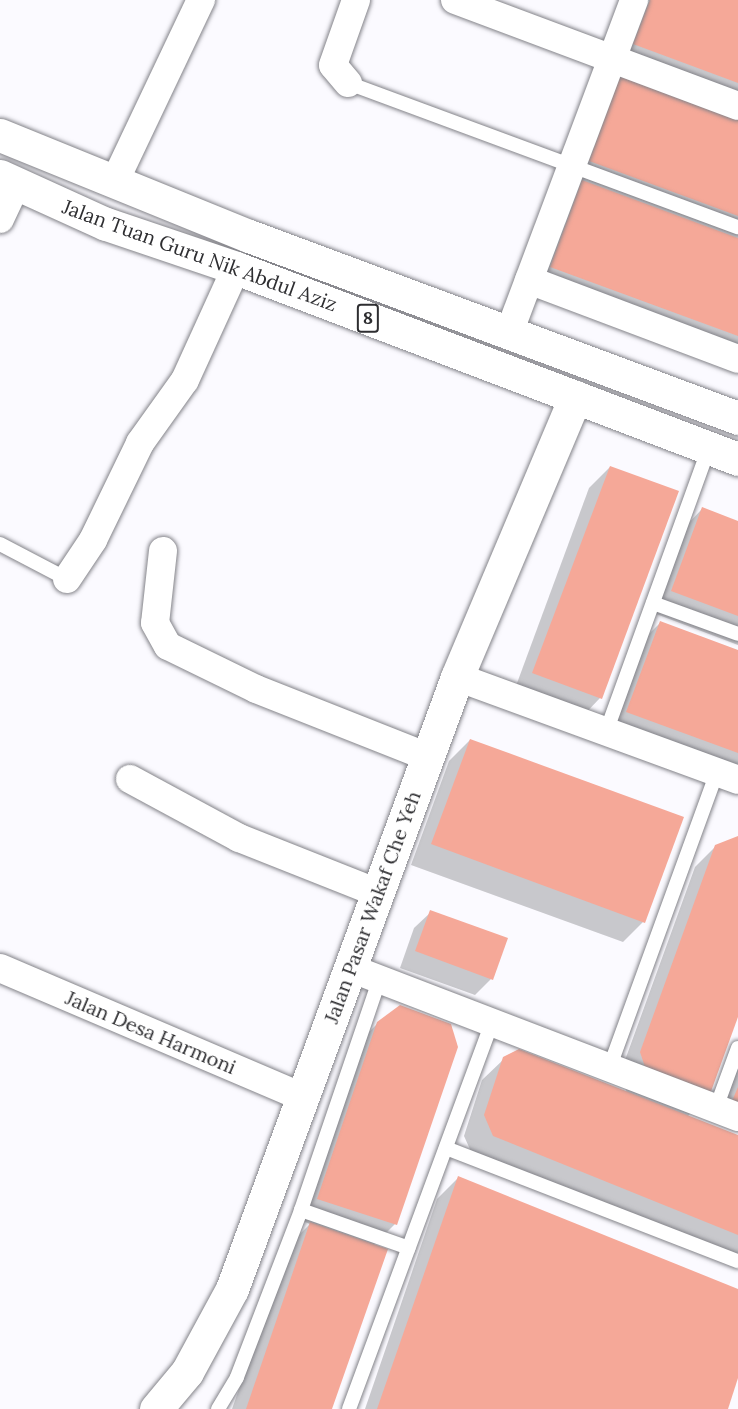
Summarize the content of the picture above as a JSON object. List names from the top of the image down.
{
  "streets": {
    "main road": ["Jalan Tuan Guru Nik Abdul Aziz", "8", "Jalan Pasar Wakaf Che Yeh"],
    "street": ["Jalan Desa Harmoni"]
  },
  "crossings": [
    ["Jalan Tuan Guru Nik Abdul Aziz", "Jalan Pasar Wakaf Che Yeh"],
    ["Jalan Pasar Wakaf Che Yeh", "Jalan Desa Harmoni"]
  ]
}
